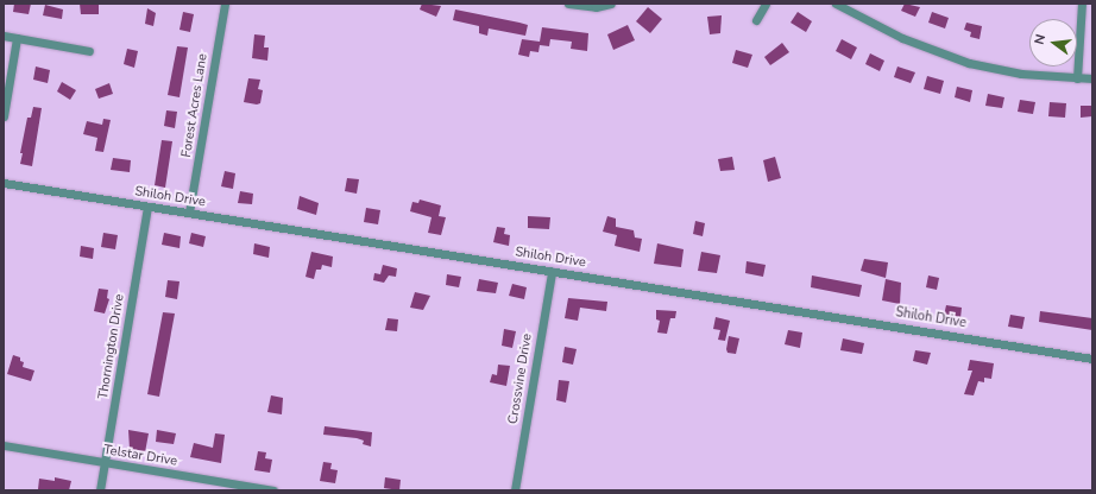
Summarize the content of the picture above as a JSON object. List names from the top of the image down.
{
  "streets": {
    "street": [
      "Forest Acres Lane",
      "Shiloh Drive",
      "Thornington Drive",
      "Crossvine Drive",
      "Telstar Drive"
    ]
  },
  "crossings": [
    ["Forest Acres Lane", "Shiloh Drive"],
    ["Shiloh Drive", "Thornington Drive"],
    ["Shiloh Drive", "Crossvine Drive"],
    ["Thornington Drive", "Telstar Drive"]
  ],
  "north": "left"
}
